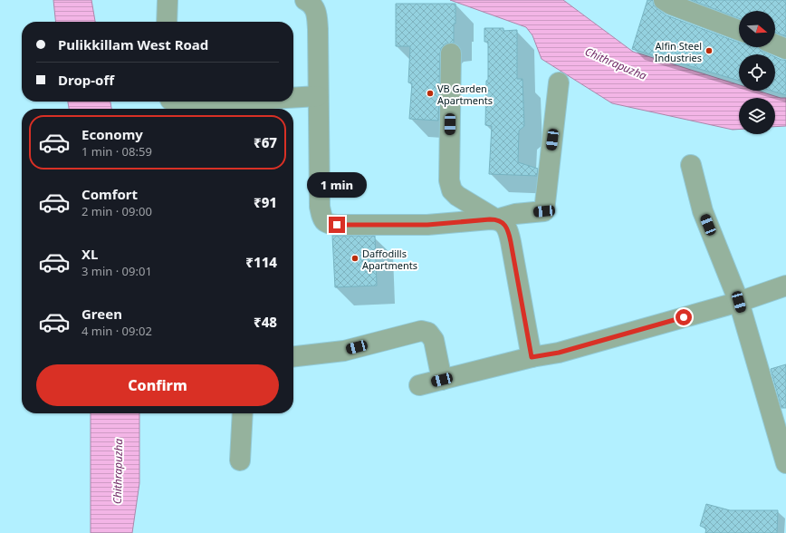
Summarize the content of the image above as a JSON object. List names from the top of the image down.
{
  "water": ["Chithrapuzha"],
  "places": ["Alfin Steel Industries", "VB Garden Apartments", "Daffodills Apartments"],
  "north": "right",
  "page": {
    "banner": ["Pulikkillam West Road", "Drop-off"],
    "list": [
      {
        "name": "Economy",
        "note": "1 min · 08:59",
        "value": "₹67"
      },
      {
        "name": "Comfort",
        "note": "2 min · 09:00",
        "value": "₹91"
      },
      {
        "name": "XL",
        "note": "3 min · 09:01",
        "value": "₹114"
      },
      {
        "name": "Green",
        "note": "4 min · 09:02",
        "value": "₹48"
      }
    ],
    "bubble": "1 min",
    "buttons": "Confirm"
  }
}
